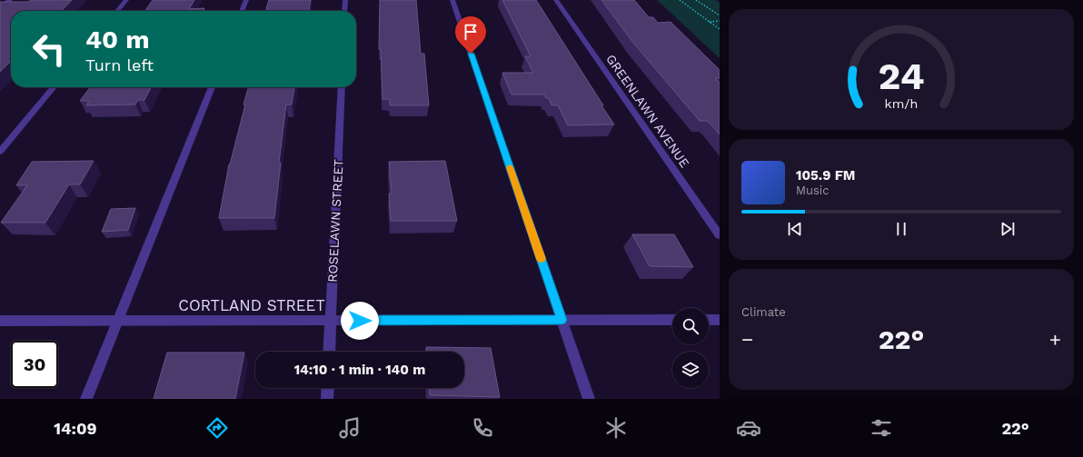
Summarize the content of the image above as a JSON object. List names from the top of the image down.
{
  "streets": {
    "street": ["GREENLAWN AVENUE", "ROSELAWN STREET", "CORTLAND STREET"]
  },
  "crossings": [
    ["ROSELAWN STREET", "CORTLAND STREET"]
  ],
  "page": {
    "turn": ["40 m", "Turn left"],
    "song": ["105.9 FM", "Music"],
    "tile": "Climate",
    "heat": ["−", "22°", "+"],
    "limit": "30",
    "trip": "14:10 · 1 min · 140 m",
    "tabs": ["14:09", "22°"],
    "gauge": ["24", "km/h"]
  }
}
